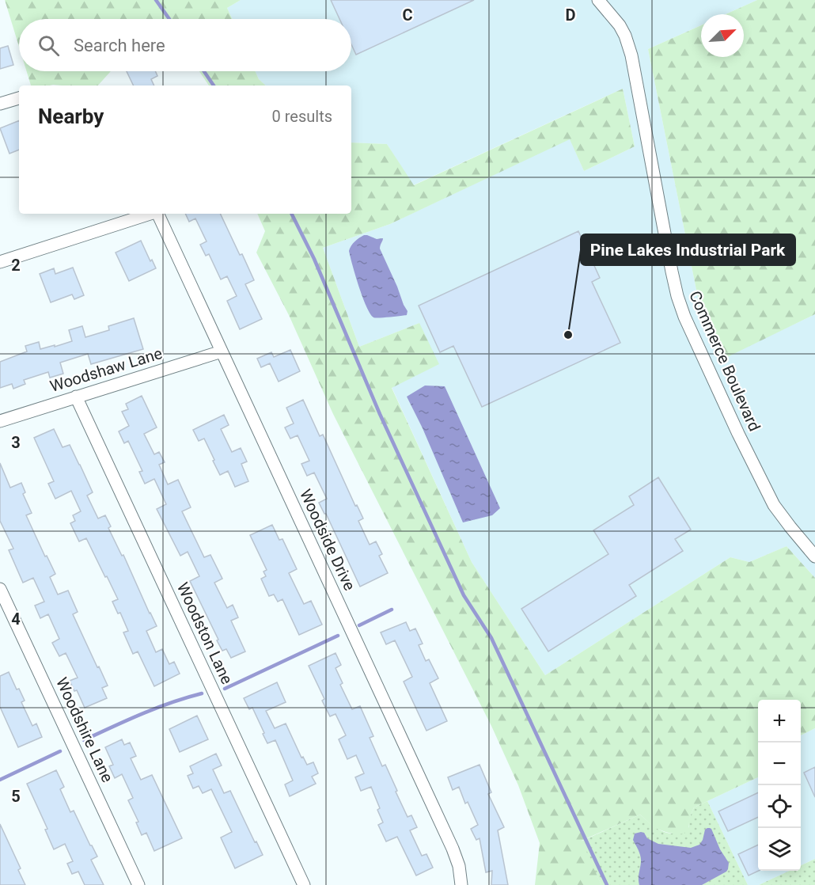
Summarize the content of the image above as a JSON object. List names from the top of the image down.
{
  "streets": {
    "street": [
      "Commerce Boulevard",
      "Woodshaw Lane",
      "Woodside Drive",
      "Woodston Lane",
      "Woodshire Lane"
    ]
  },
  "crossings": [
    ["Woodshaw Lane", "Woodside Drive"],
    ["Woodshaw Lane", "Woodston Lane"]
  ],
  "places": ["Pine Lakes Industrial Park"],
  "north": "top right",
  "page": {
    "search": "Search here",
    "heading": ["Nearby", "0 results"],
    "map_buttons": ["+", "−"]
  },
  "grid": {
    "columns": ["C", "D"],
    "rows": [
      "2",
      "3",
      "4",
      "5"
    ]
  }
}
